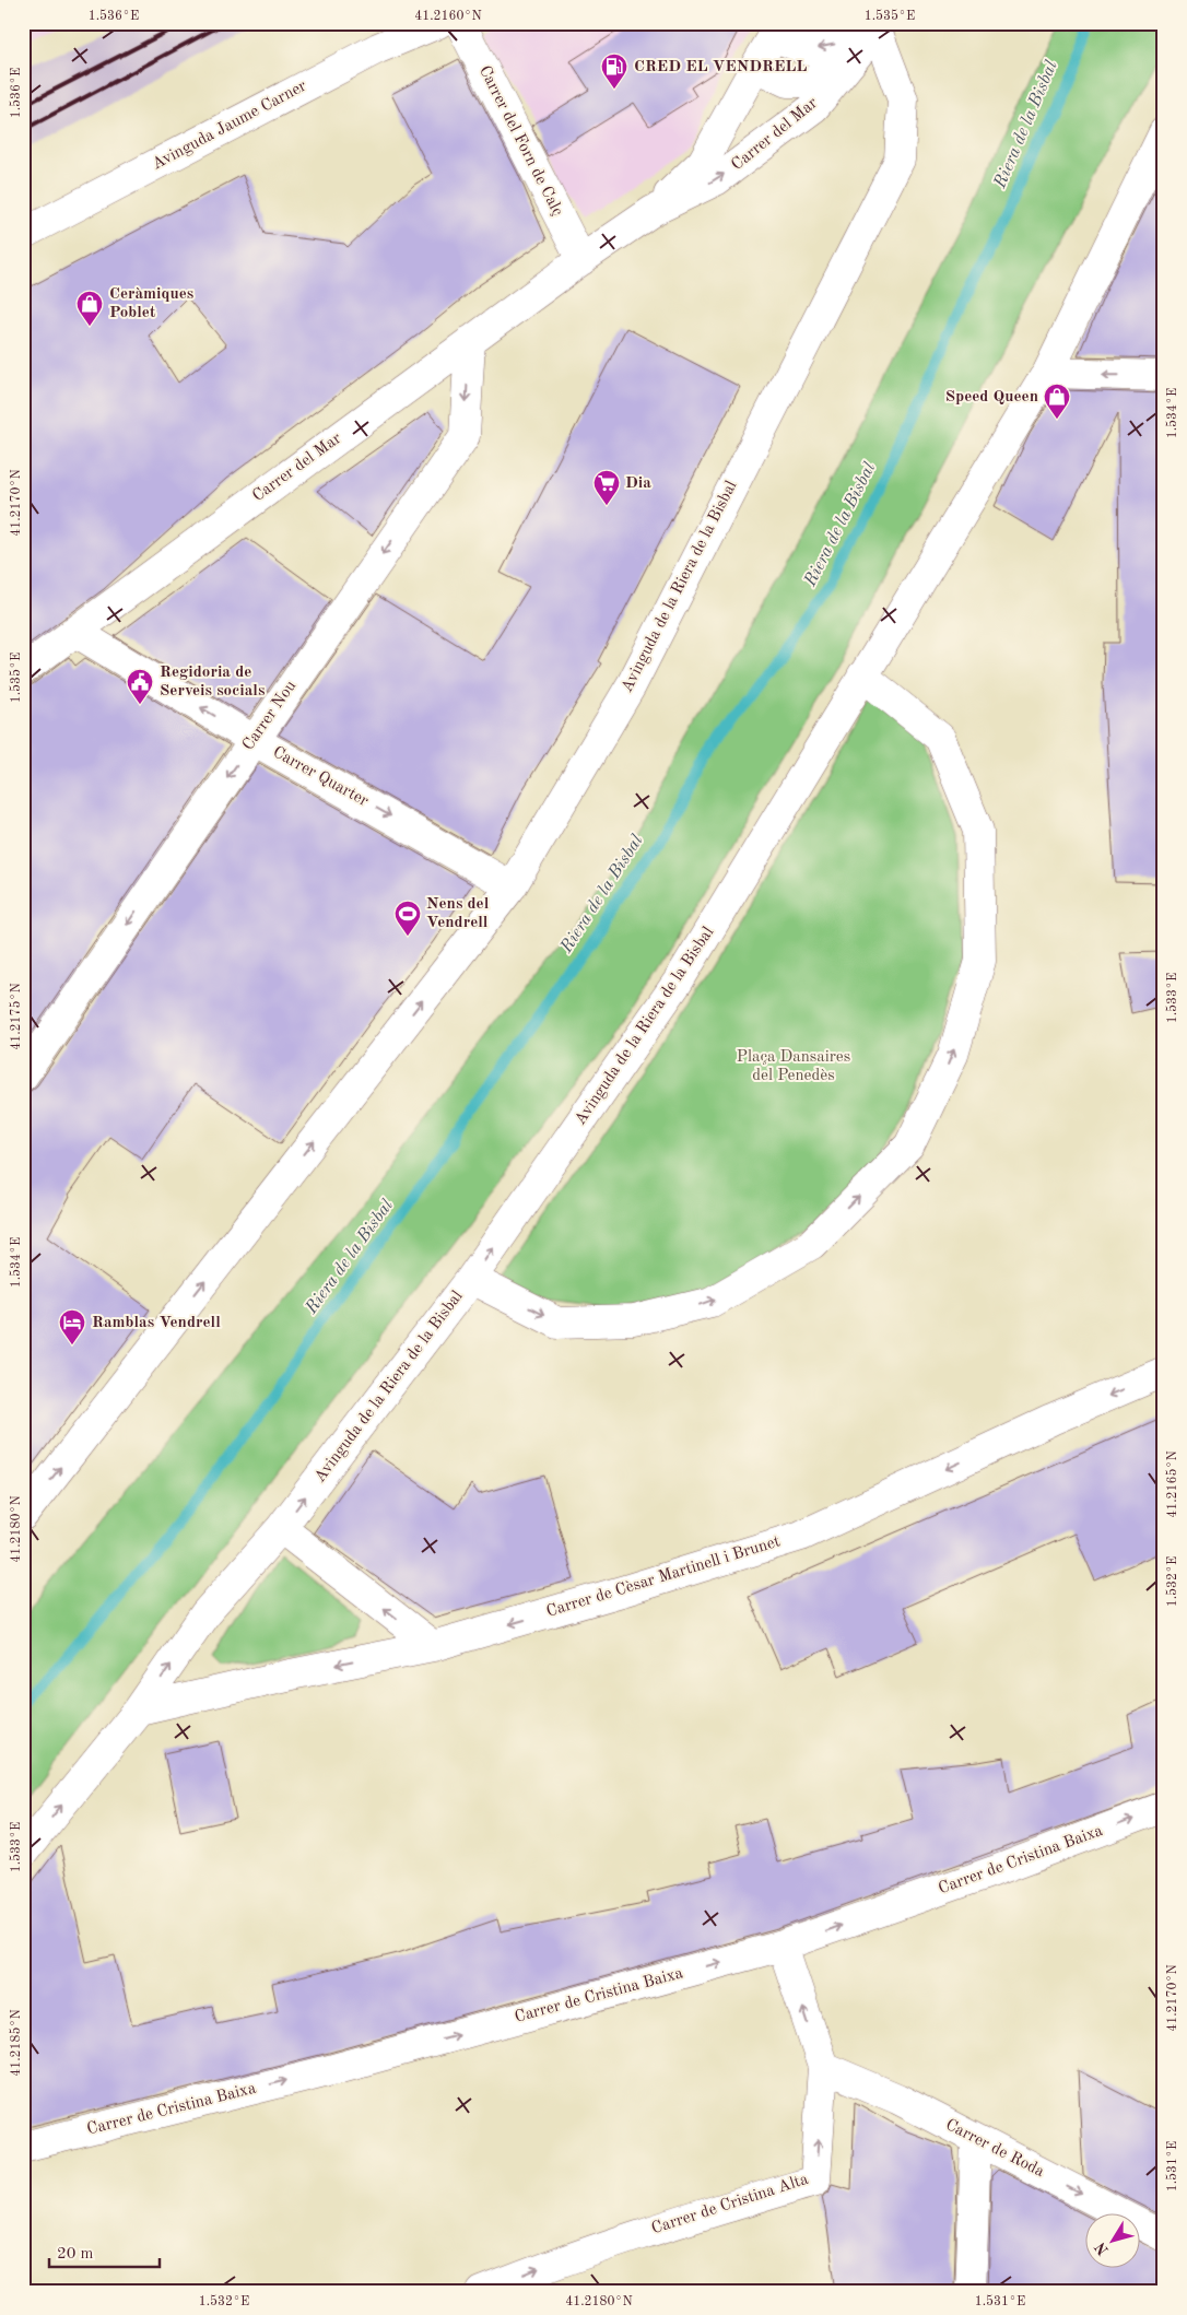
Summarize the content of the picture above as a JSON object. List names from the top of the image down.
{
  "streets": {
    "street": [
      "Avinguda Jaume Carner",
      "Carrer del Mar",
      "Carrer del Forn de Calç",
      "Avinguda de la Riera de la Bisbal",
      "Carrer Nou",
      "Carrer Quarter",
      "Carrer de Cèsar Martinell i Brunet",
      "Carrer de Cristina Baixa",
      "Carrer de Roda",
      "Carrer de Cristina Alta"
    ]
  },
  "crossings": [
    ["Carrer del Mar", "Carrer del Forn de Calç"],
    ["Carrer del Mar", "Avinguda de la Riera de la Bisbal"],
    ["Carrer del Mar", "Carrer Nou"],
    ["Carrer del Mar", "Carrer Quarter"],
    ["Avinguda de la Riera de la Bisbal", "Carrer Quarter"],
    ["Avinguda de la Riera de la Bisbal", "Carrer de Cèsar Martinell i Brunet"],
    ["Carrer Nou", "Carrer Quarter"],
    ["Carrer de Cristina Baixa", "Carrer de Cristina Alta"],
    ["Carrer de Roda", "Carrer de Cristina Alta"]
  ],
  "one_way": [
    "Avinguda de la Riera de la Bisbal",
    "Carrer Nou",
    "Carrer de Cèsar Martinell i Brunet",
    "Carrer de Cristina Baixa",
    "Carrer de Roda"
  ],
  "water": ["Riera de la Bisbal"],
  "parks": ["Plaça Dansaires del Penedès"],
  "places": {
    "fuel station": ["CRED EL VENDRELL"],
    "shop": ["Ceràmiques Poblet", "Speed Queen"],
    "supermarket": ["Dia"],
    "public building": ["Regidoria de Serveis socials"],
    "sports": ["Nens del Vendrell"],
    "hotel": ["Ramblas Vendrell"]
  },
  "scale_bar": "20 m",
  "north": "bottom left",
  "coordinates": [
    "1.536°E",
    "41.2160°N",
    "1.535°E",
    "1.534°E",
    "41.2170°N",
    "1.533°E",
    "41.2175°N",
    "41.2165°N",
    "41.2180°N",
    "1.532°E",
    "41.2185°N",
    "1.531°E"
  ]
}
